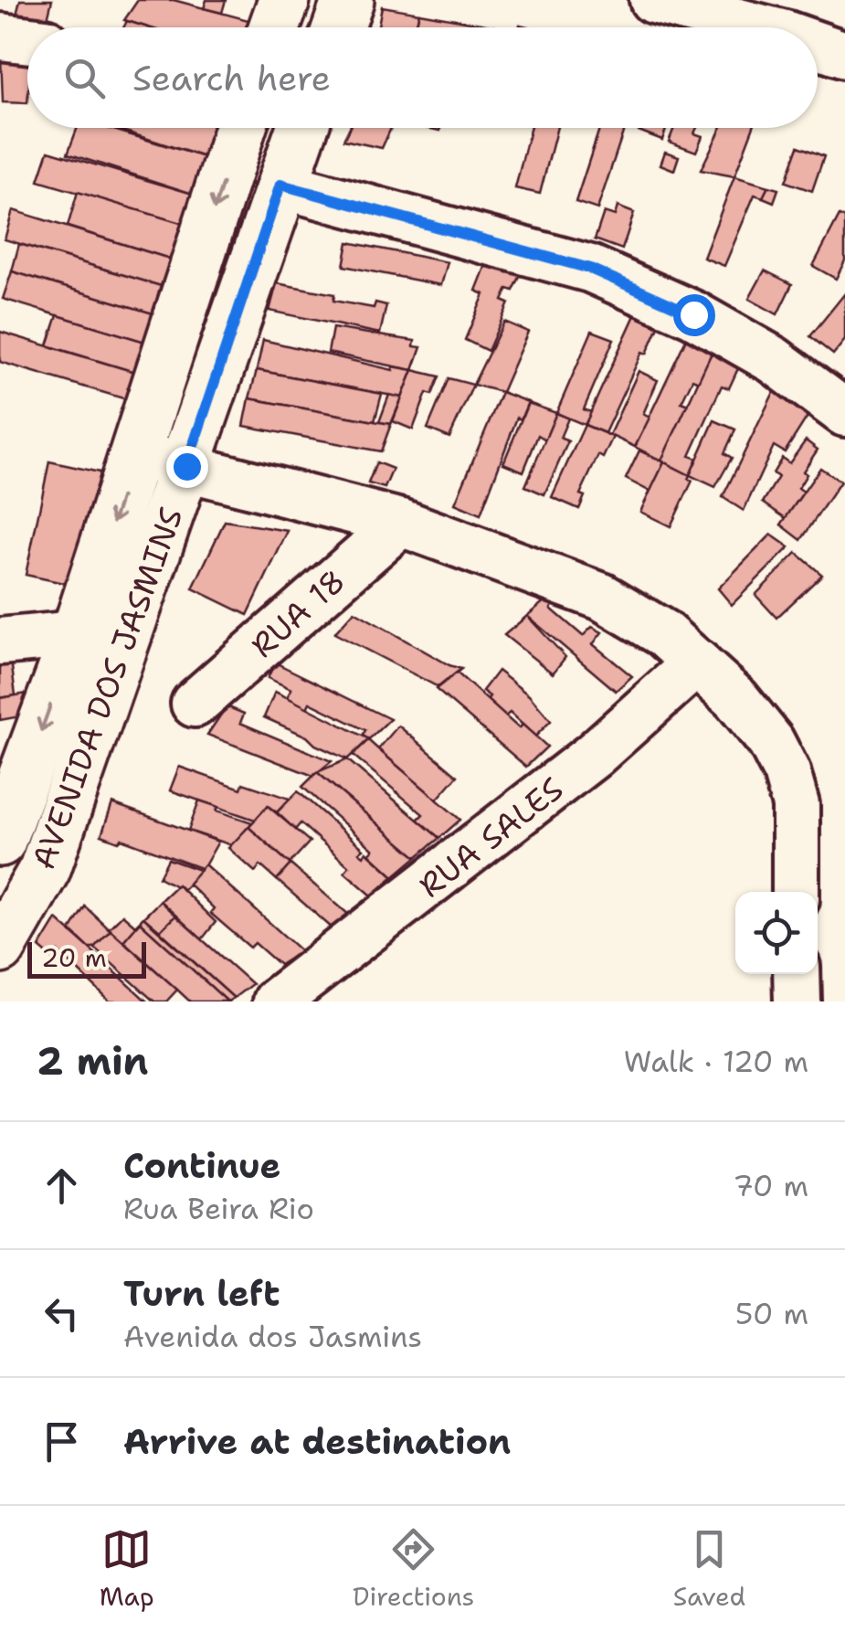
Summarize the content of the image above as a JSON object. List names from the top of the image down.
{
  "streets": {
    "main road": ["AVENIDA DOS JASMINS"],
    "street": ["RUA 18", "RUA SALES"]
  },
  "scale_bar": "20 m",
  "page": {
    "search": "Search here",
    "scale": "20 m",
    "heading": ["2 min", "Walk · 120 m"],
    "list": [
      ["Continue", "Rua Beira Rio", "70 m"],
      ["Turn left", "Avenida dos Jasmins", "50 m"],
      "Arrive at destination"
    ],
    "nav": ["Map", "Directions", "Saved"]
  }
}
